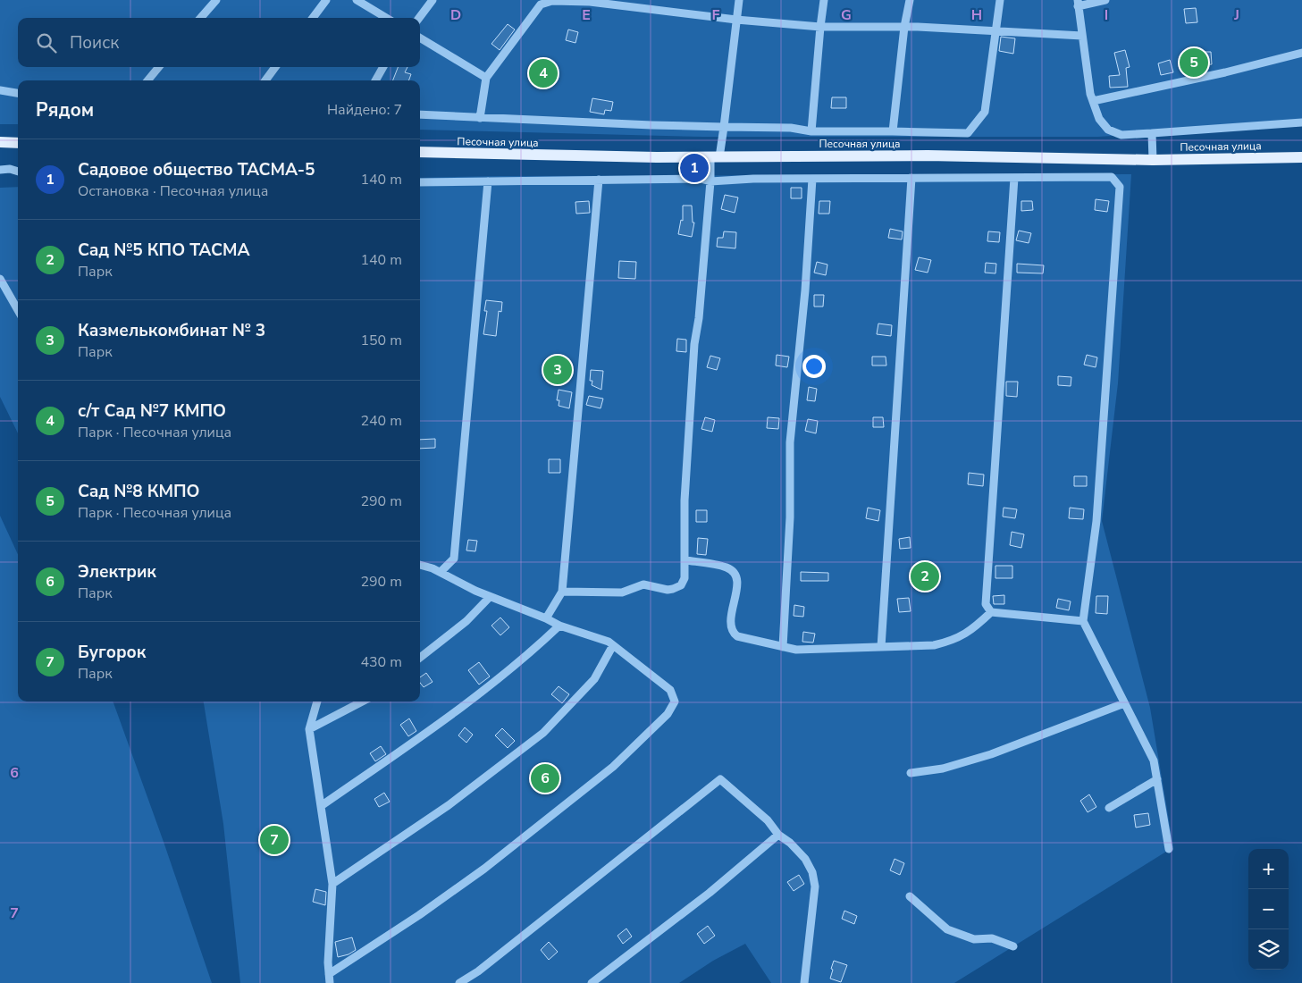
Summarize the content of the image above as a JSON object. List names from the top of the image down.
{
  "streets": {
    "main road": ["Песочная улица"]
  },
  "page": {
    "search": "Поиск",
    "pins": [
      "5",
      "4",
      "1",
      "3",
      "2",
      "6",
      "7"
    ],
    "heading": ["Рядом", "Найдено: 7"],
    "list": [
      {
        "mark": "1",
        "name": "Садовое общество ТАСМА-5",
        "note": "Остановка · Песочная улица",
        "value": "140 m"
      },
      {
        "mark": "2",
        "name": "Сад №5 КПО ТАСМА",
        "note": "Парк",
        "value": "140 m"
      },
      {
        "mark": "3",
        "name": "Казмелькомбинат № 3",
        "note": "Парк",
        "value": "150 m"
      },
      {
        "mark": "4",
        "name": "с/т Сад №7 КМПО",
        "note": "Парк · Песочная улица",
        "value": "240 m"
      },
      {
        "mark": "5",
        "name": "Сад №8 КМПО",
        "note": "Парк · Песочная улица",
        "value": "290 m"
      },
      {
        "mark": "6",
        "name": "Электрик",
        "note": "Парк",
        "value": "290 m"
      },
      {
        "mark": "7",
        "name": "Бугорок",
        "note": "Парк",
        "value": "430 m"
      }
    ],
    "map_buttons": ["+", "−"]
  },
  "grid": {
    "columns": [
      "D",
      "E",
      "F",
      "G",
      "H",
      "I",
      "J"
    ],
    "rows": ["6", "7"]
  }
}
